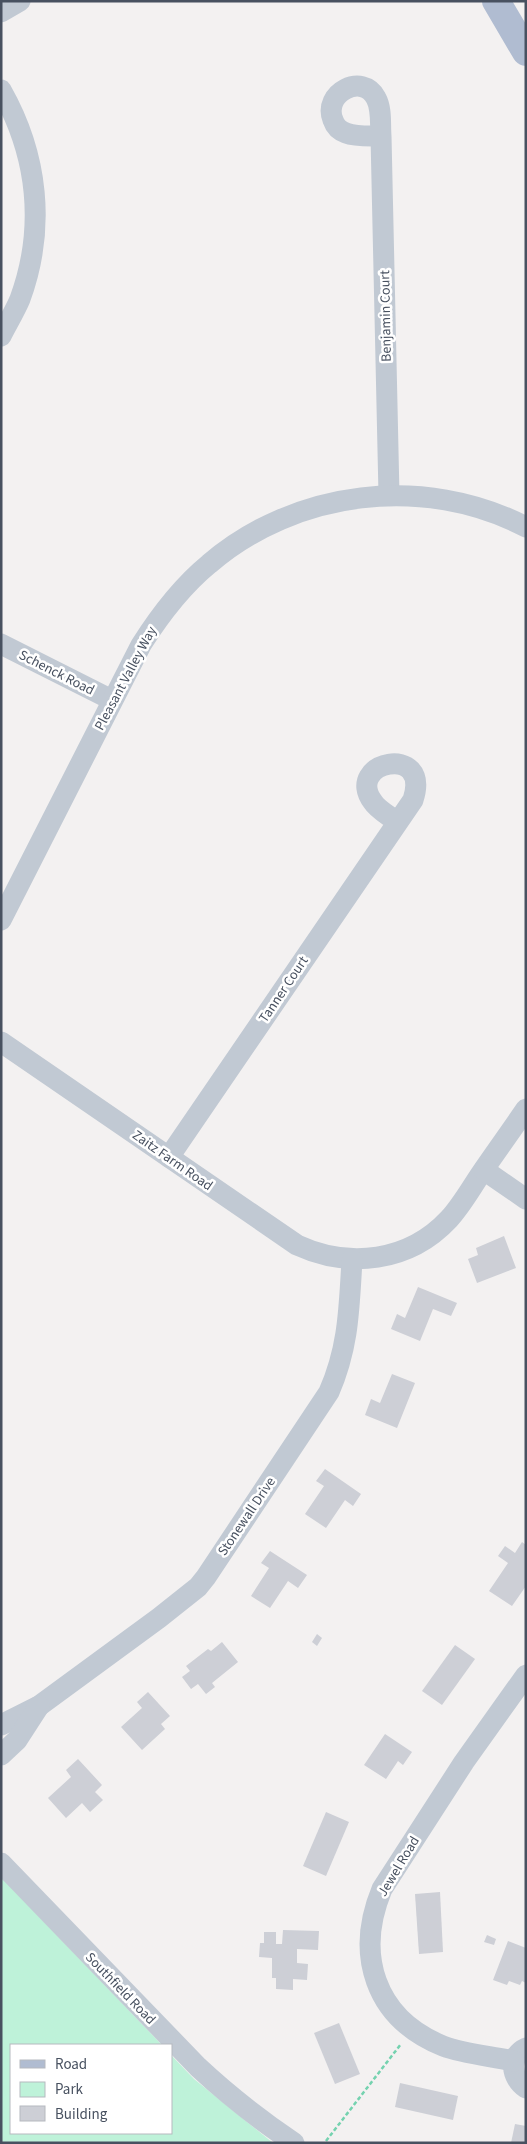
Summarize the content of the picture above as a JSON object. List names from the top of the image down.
{
  "streets": {
    "street": [
      "Benjamin Court",
      "Schenck Road",
      "Pleasant Valley Way",
      "Tanner Court",
      "Zaitz Farm Road",
      "Stonewall Drive",
      "Jewel Road",
      "Southfield Road"
    ]
  },
  "crossings": [
    ["Benjamin Court", "Pleasant Valley Way"],
    ["Schenck Road", "Pleasant Valley Way"],
    ["Tanner Court", "Zaitz Farm Road"],
    ["Zaitz Farm Road", "Stonewall Drive"]
  ],
  "legend": ["Road", "Park", "Building"]
}
